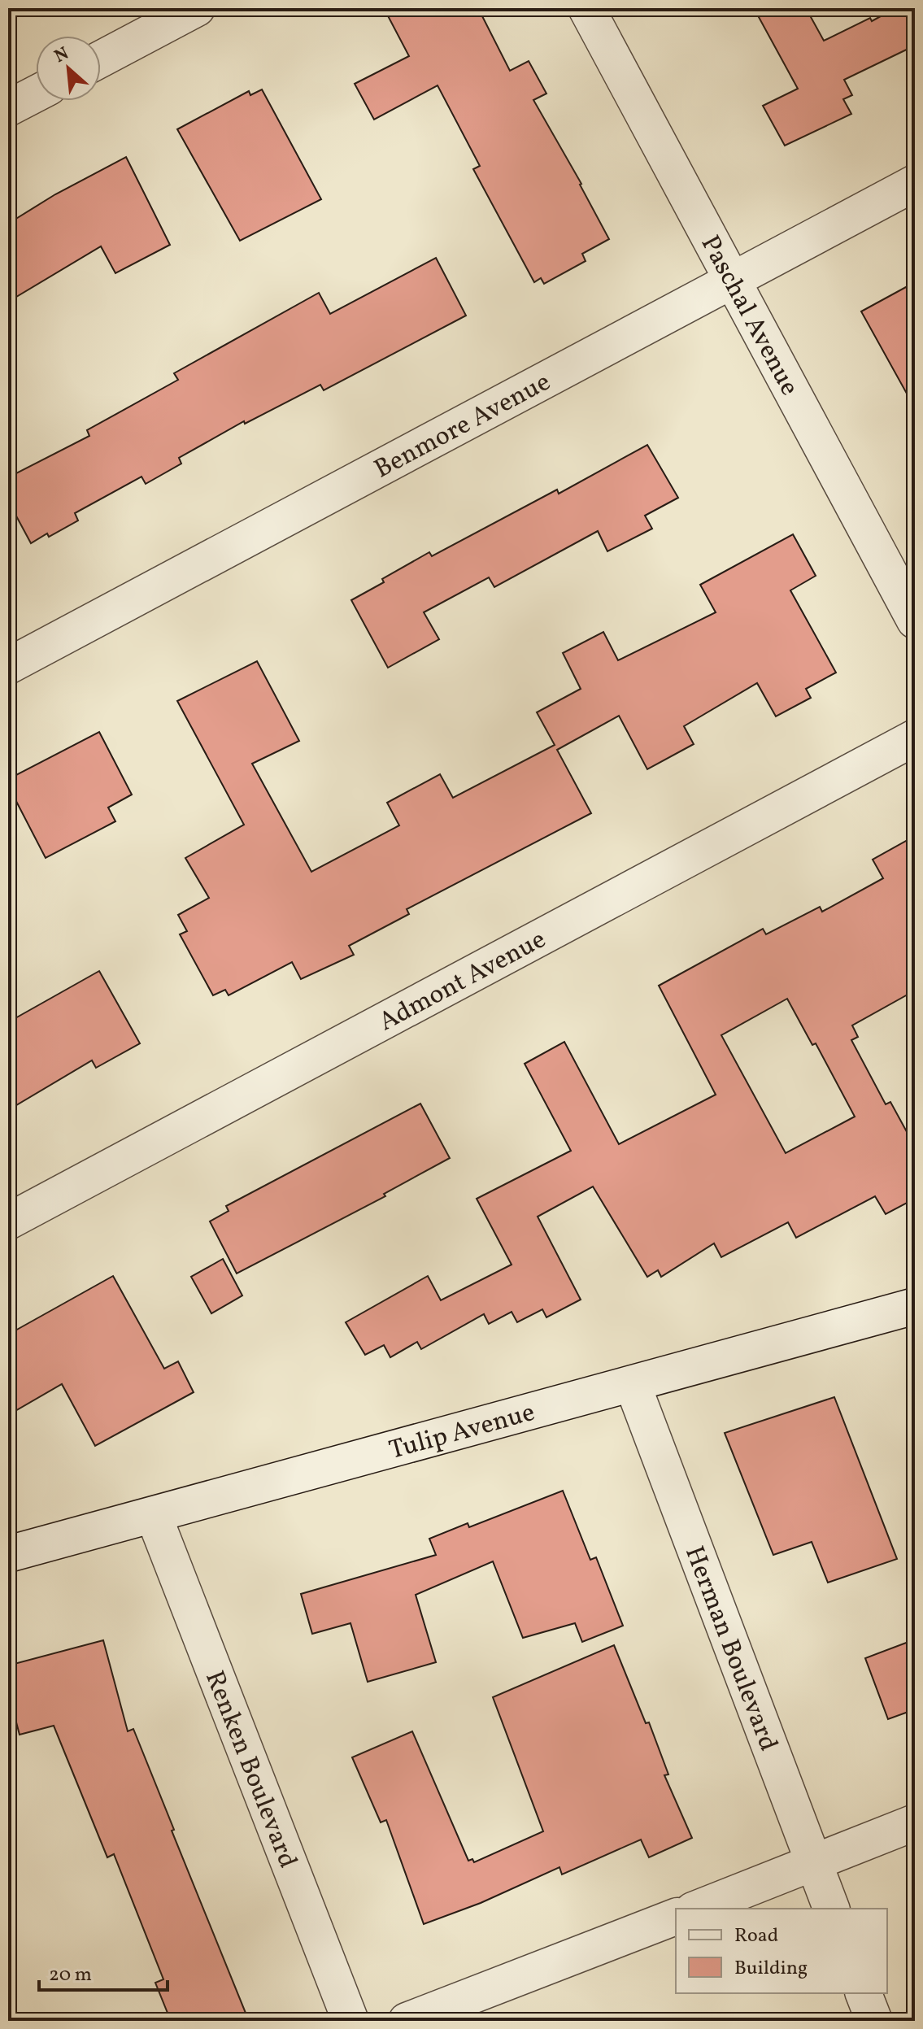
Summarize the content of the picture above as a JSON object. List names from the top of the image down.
{
  "streets": {
    "street": [
      "Paschal Avenue",
      "Benmore Avenue",
      "Admont Avenue",
      "Tulip Avenue",
      "Herman Boulevard",
      "Renken Boulevard"
    ]
  },
  "crossings": [
    ["Paschal Avenue", "Benmore Avenue"],
    ["Tulip Avenue", "Herman Boulevard"],
    ["Tulip Avenue", "Renken Boulevard"]
  ],
  "legend": ["Road", "Building"],
  "scale_bar": "20 m",
  "north": "top left"
}
